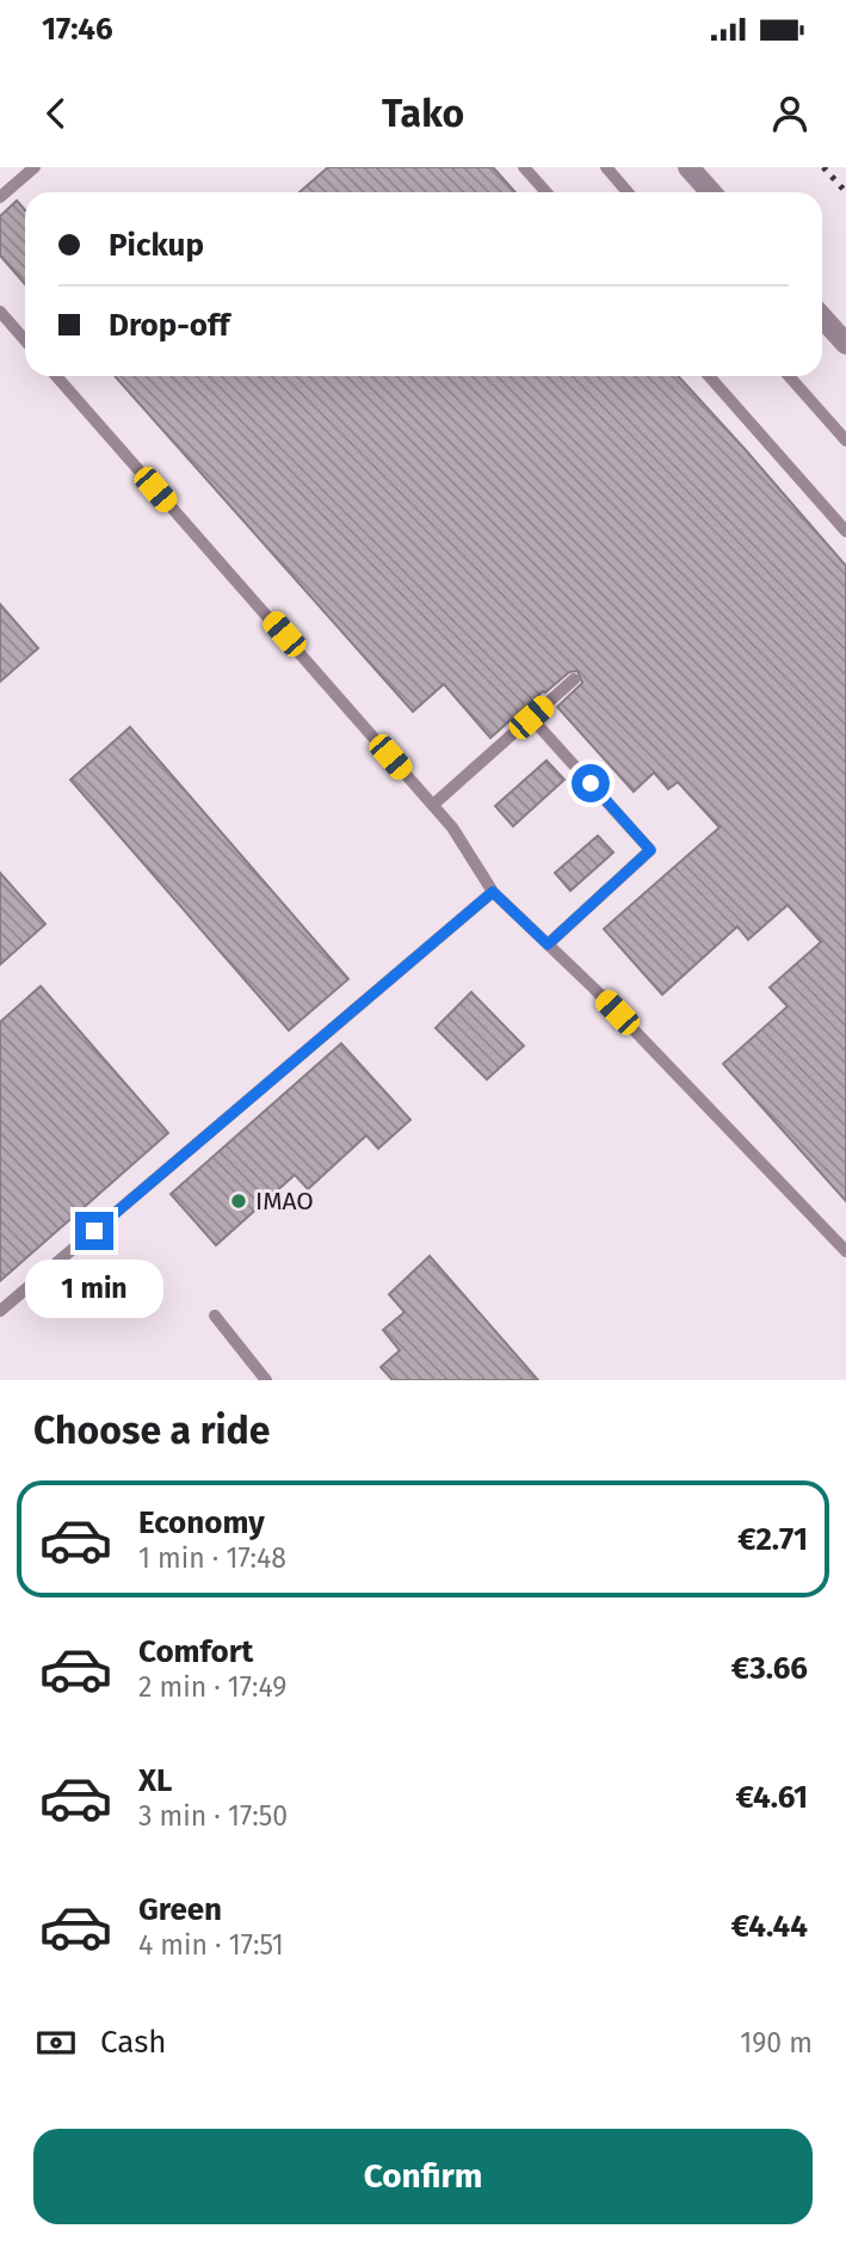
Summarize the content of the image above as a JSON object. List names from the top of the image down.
{
  "places": ["IMAO"],
  "page": {
    "status": "17:46",
    "header": "Tako",
    "banner": ["Pickup", "Drop-off"],
    "bubble": "1 min",
    "heading": "Choose a ride",
    "list": [
      {
        "name": "Economy",
        "note": "1 min · 17:48",
        "value": "€2.71"
      },
      {
        "name": "Comfort",
        "note": "2 min · 17:49",
        "value": "€3.66"
      },
      {
        "name": "XL",
        "note": "3 min · 17:50",
        "value": "€4.61"
      },
      {
        "name": "Green",
        "note": "4 min · 17:51",
        "value": "€4.44"
      }
    ],
    "pay": ["Cash", "190 m"],
    "buttons": "Confirm"
  }
}
